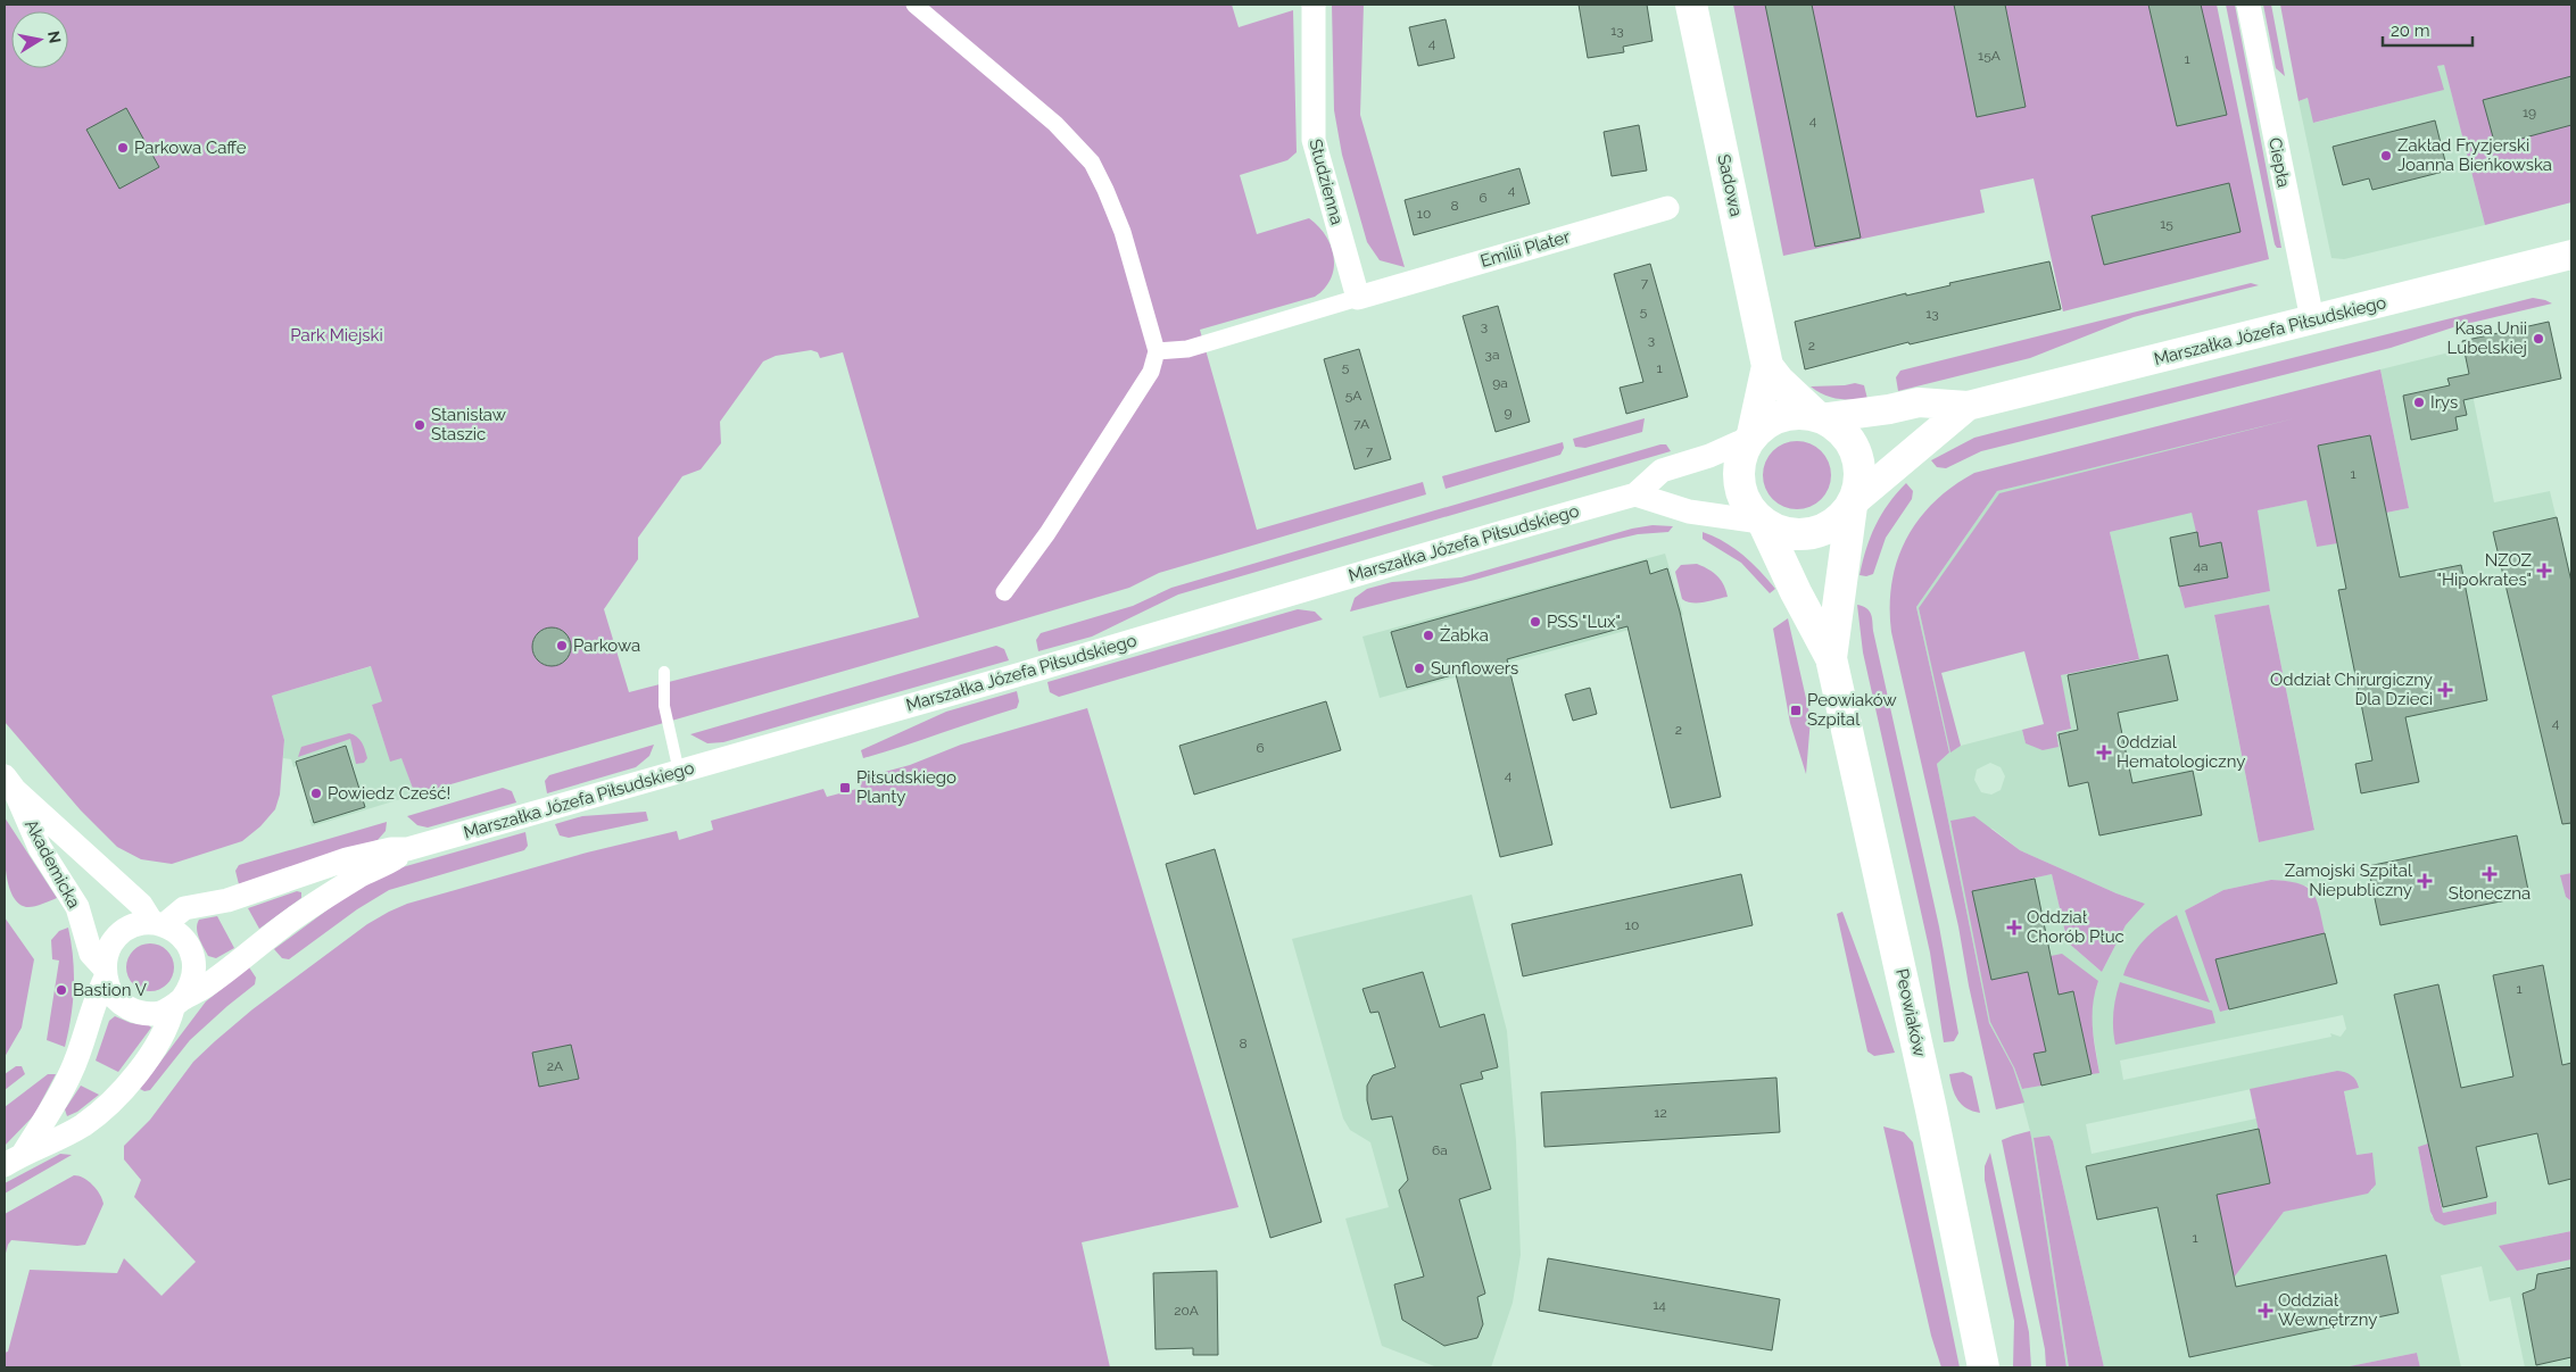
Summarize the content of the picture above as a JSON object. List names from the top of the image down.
{
  "streets": {
    "main road": ["Sadowa", "Peowiaków"],
    "street": [
      "Ciepła",
      "Studzienna",
      "Emilii Plater",
      "Marszałka Józefa Piłsudskiego",
      "Akademicka"
    ]
  },
  "crossings": [
    ["Ciepła", "Marszałka Józefa Piłsudskiego"],
    ["Studzienna", "Emilii Plater"],
    ["Sadowa", "Marszałka Józefa Piłsudskiego"],
    ["Sadowa", "Peowiaków"],
    ["Marszałka Józefa Piłsudskiego", "Akademicka"],
    ["Marszałka Józefa Piłsudskiego", "Peowiaków"]
  ],
  "parks": ["Park Miejski"],
  "places": {
    "other": [
      "Parkowa Caffe",
      "Zakład Fryzjerski Joanna Bieńkowska",
      "Kasa Unii Lubelskiej",
      "Irys",
      "Stanisław Staszic",
      "PSS \"Lux\"",
      "Żabka",
      "Parkowa",
      "Sunflowers",
      "Powiedz Cześć!",
      "Bastion V"
    ],
    "health": [
      "NZOZ \"Hipokrates\"",
      "Oddział Chirurgiczny Dla Dzieci",
      "Oddzial Hematologiczny",
      "Słoneczna",
      "Zamojski Szpital Niepubliczny",
      "Oddział Chorób Płuc",
      "Oddział Wewnętrzny"
    ],
    "transit": ["Peowiaków Szpital", "Piłsudskiego Planty"]
  },
  "house_numbers": [
    "13",
    "4",
    "15A",
    "1",
    "19",
    "4",
    "4",
    "6",
    "8",
    "10",
    "15",
    "7",
    "5",
    "13",
    "3",
    "3",
    "2",
    "3a",
    "5",
    "1",
    "9a",
    "5A",
    "9",
    "7A",
    "7",
    "1",
    "4a",
    "4",
    "2",
    "6",
    "4",
    "10",
    "1",
    "8",
    "2A",
    "12",
    "6a",
    "1",
    "14",
    "20A"
  ],
  "scale_bar": "20 m",
  "north": "right"
}
